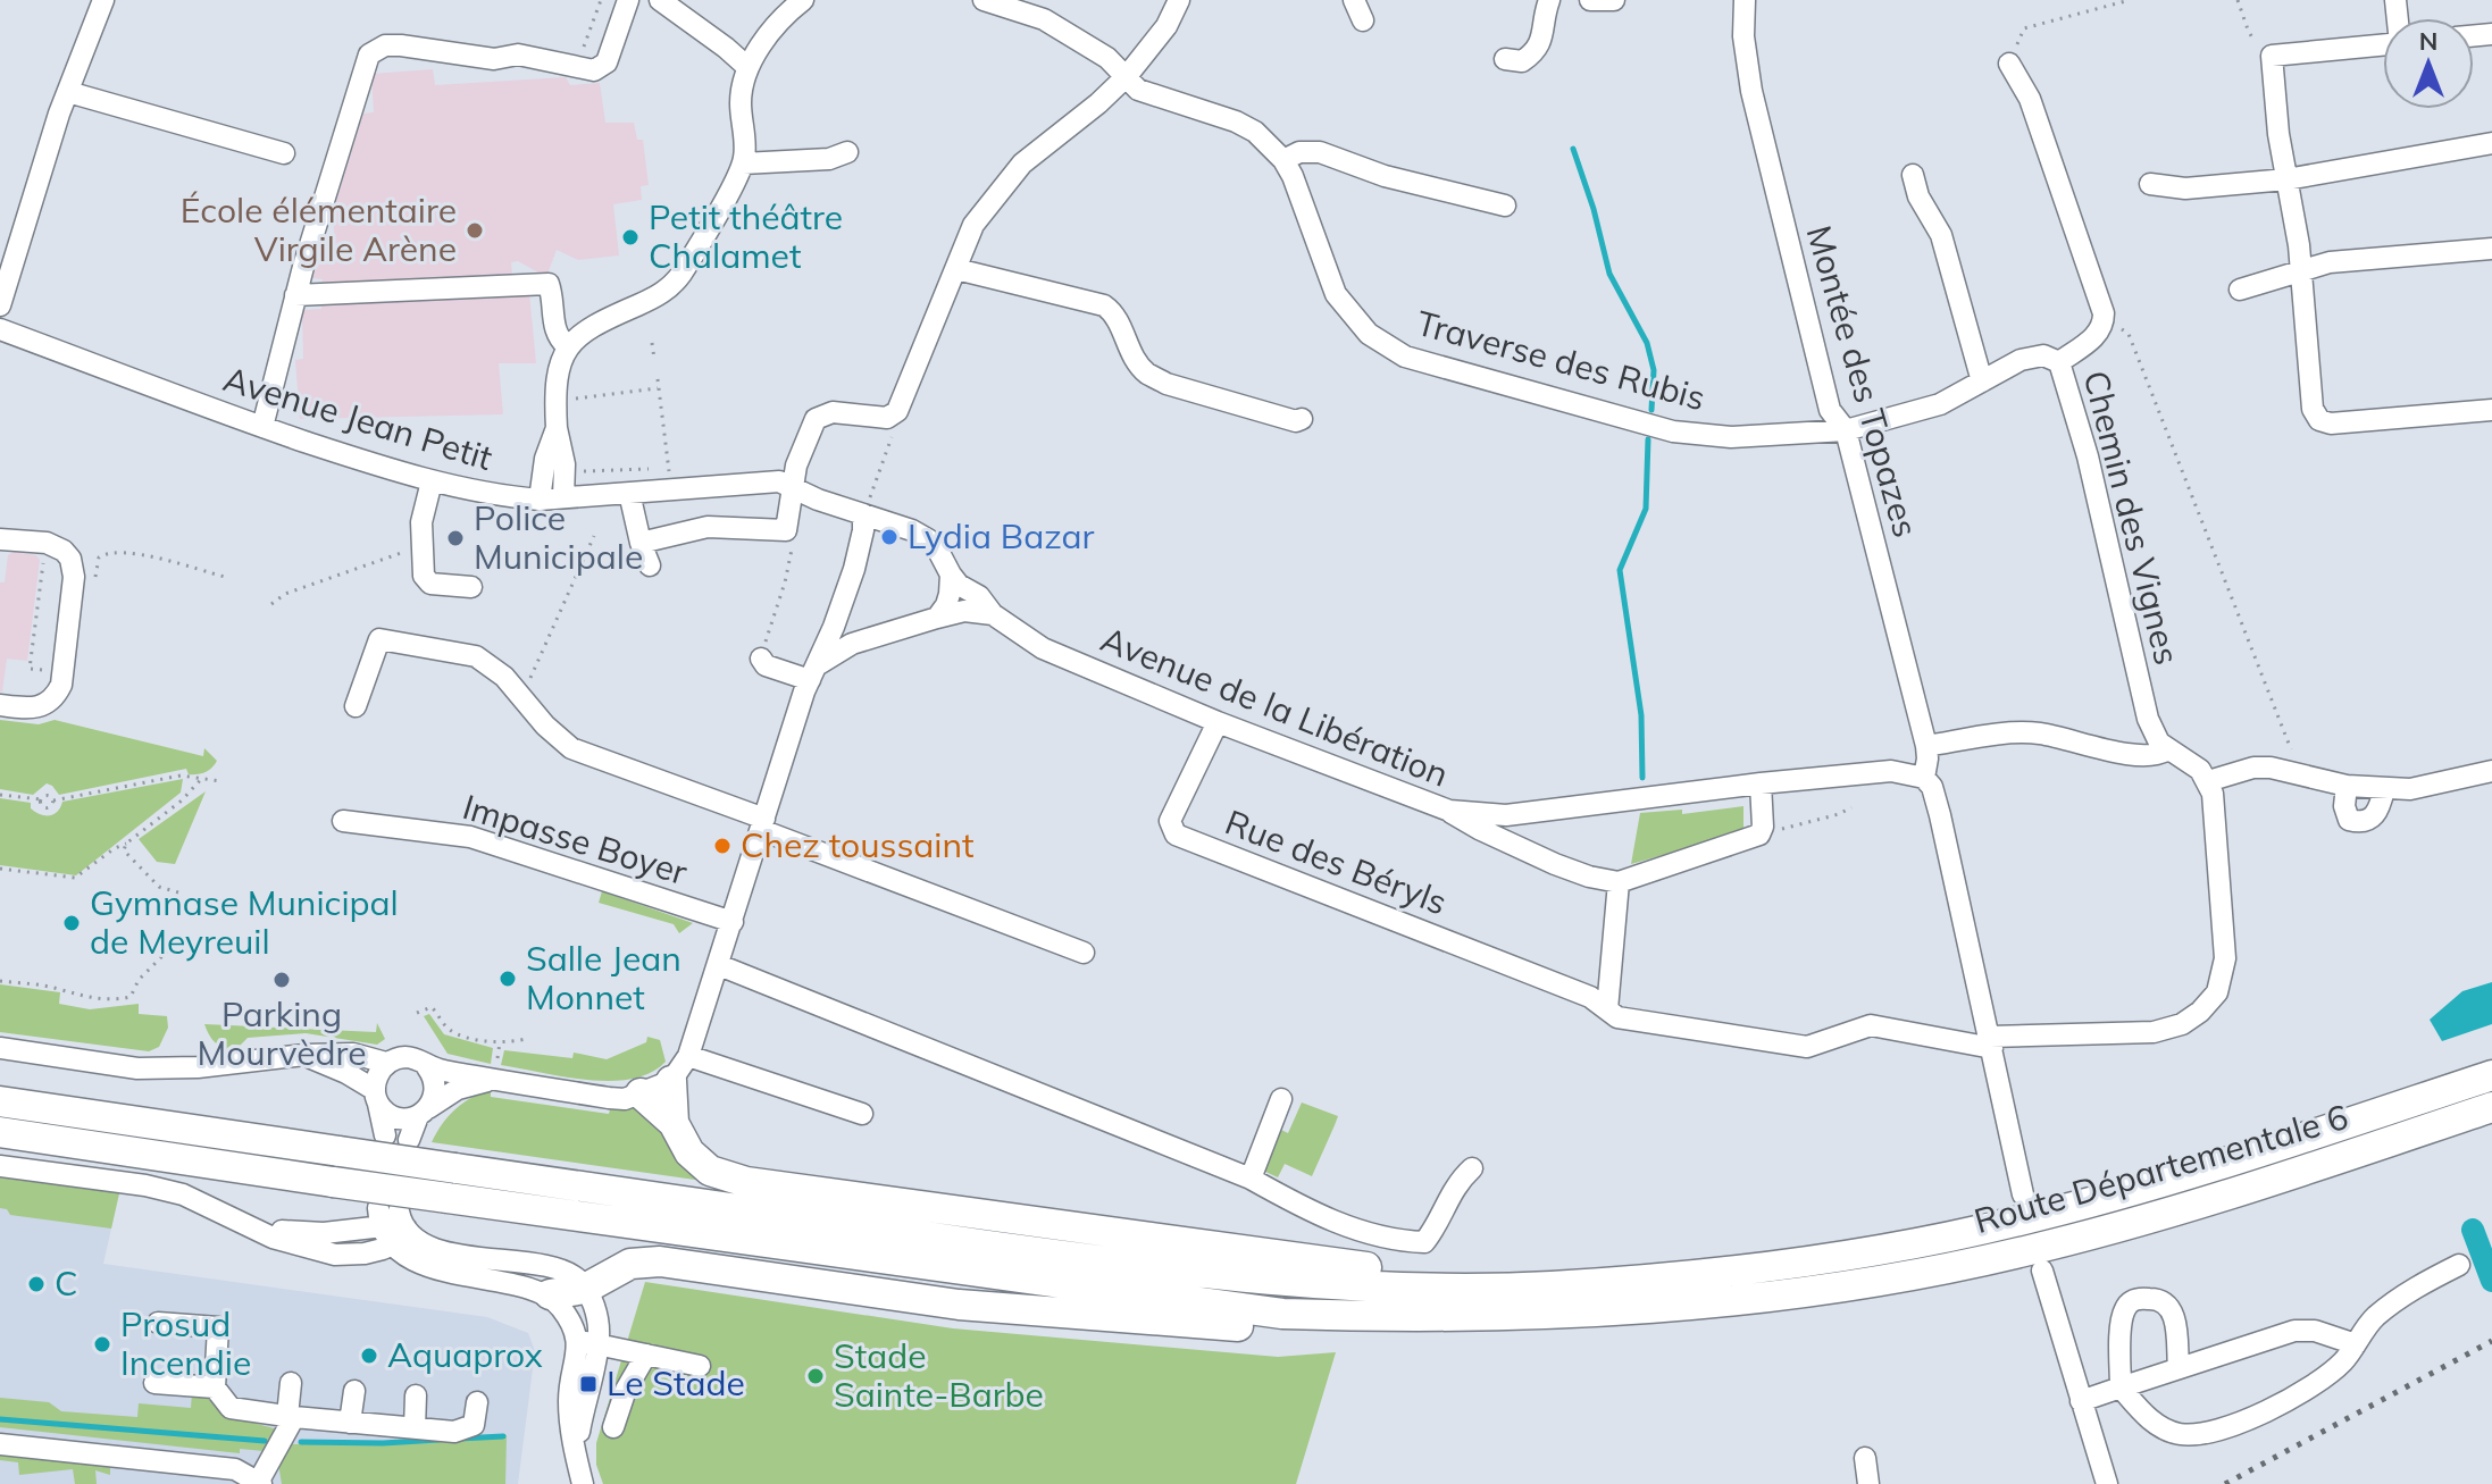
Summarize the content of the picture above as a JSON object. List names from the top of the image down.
{
  "streets": {
    "highway": ["Route Départementale 6"],
    "street": [
      "Traverse des Rubis",
      "Montée des Topazes",
      "Avenue Jean Petit",
      "Chemin des Vignes",
      "Avenue de la Libération",
      "Impasse Boyer",
      "Rue des Béryls"
    ]
  },
  "crossings": [
    ["Traverse des Rubis", "Montée des Topazes"],
    ["Traverse des Rubis", "Chemin des Vignes"],
    ["Montée des Topazes", "Chemin des Vignes"],
    ["Montée des Topazes", "Avenue de la Libération"],
    ["Avenue Jean Petit", "Avenue de la Libération"],
    ["Chemin des Vignes", "Rue des Béryls"],
    ["Avenue de la Libération", "Rue des Béryls"]
  ],
  "places": {
    "other": [
      "École élémentaire Virgile Arène",
      "Petit théâtre Chalamet",
      "Lydia Bazar",
      "Police Municipale",
      "Chez toussaint",
      "Gymnase Municipal de Meyreuil",
      "Salle Jean Monnet",
      "Parking Mourvèdre",
      "C",
      "Prosud Incendie",
      "Aquaprox",
      "Stade Sainte-Barbe"
    ],
    "transit": ["Le Stade"]
  },
  "north": "top"
}
